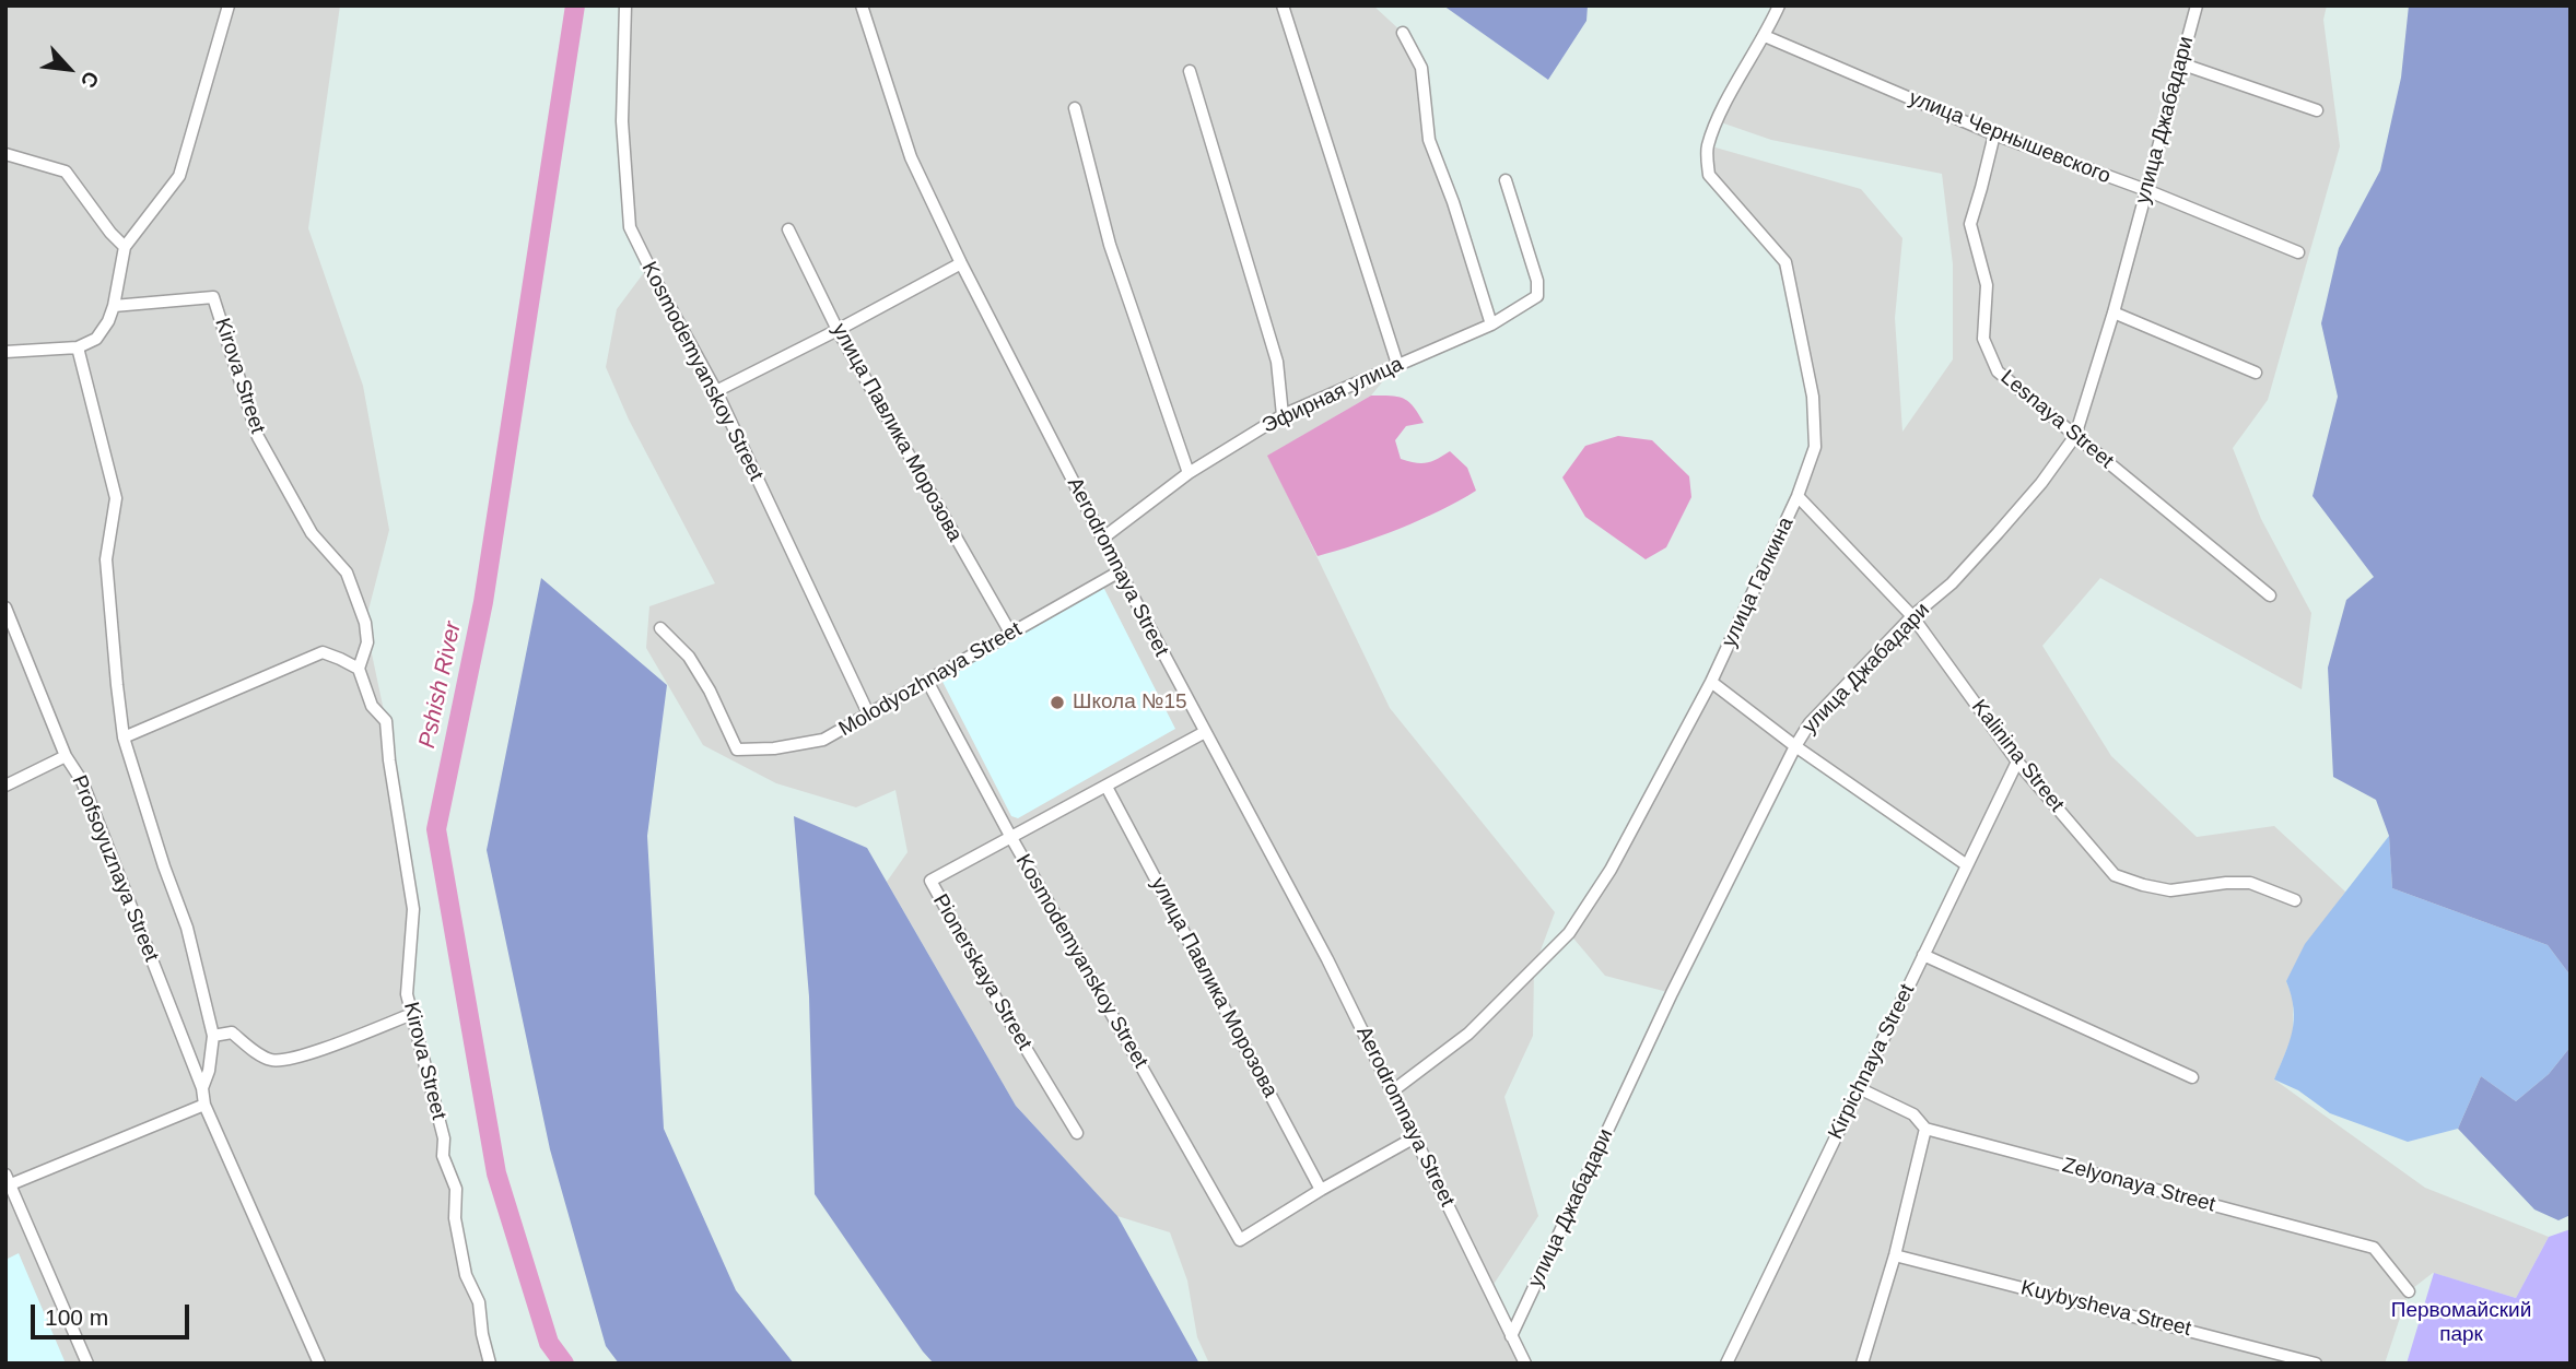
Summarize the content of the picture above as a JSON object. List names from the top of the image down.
{
  "streets": {
    "street": [
      "улица Джабадари",
      "улица Чернышевского",
      "Kosmodemyanskoy Street",
      "Kirova Street",
      "Эфирная улица",
      "Lesnaya Street",
      "улица Павлика Морозова",
      "Aerodromnaya Street",
      "улица Галкина",
      "Molodyozhnaya Street",
      "Kalinina Street",
      "Profsoyuznaya Street",
      "Pionerskaya Street",
      "Kirpichnaya Street",
      "Zelyonaya Street",
      "Kuybysheva Street"
    ]
  },
  "crossings": [
    ["улица Джабадари", "улица Чернышевского"],
    ["улица Джабадари", "Lesnaya Street"],
    ["улица Джабадари", "Aerodromnaya Street"],
    ["улица Джабадари", "Kalinina Street"],
    ["улица Чернышевского", "Lesnaya Street"],
    ["улица Чернышевского", "улица Галкина"],
    ["Kosmodemyanskoy Street", "улица Павлика Морозова"],
    ["Kosmodemyanskoy Street", "Molodyozhnaya Street"],
    ["Kosmodemyanskoy Street", "Pionerskaya Street"],
    ["Эфирная улица", "Aerodromnaya Street"],
    ["улица Павлика Морозова", "Molodyozhnaya Street"],
    ["улица Павлика Морозова", "Pionerskaya Street"],
    ["Aerodromnaya Street", "улица Галкина"],
    ["Aerodromnaya Street", "Molodyozhnaya Street"],
    ["Aerodromnaya Street", "Pionerskaya Street"],
    ["улица Галкина", "Kalinina Street"],
    ["Kalinina Street", "Kirpichnaya Street"],
    ["Kirpichnaya Street", "Zelyonaya Street"]
  ],
  "water": ["Pshish River"],
  "parks": ["Первомайский парк"],
  "places": ["Школа №15"],
  "scale_bar": "100 m",
  "north": "bottom right"
}
